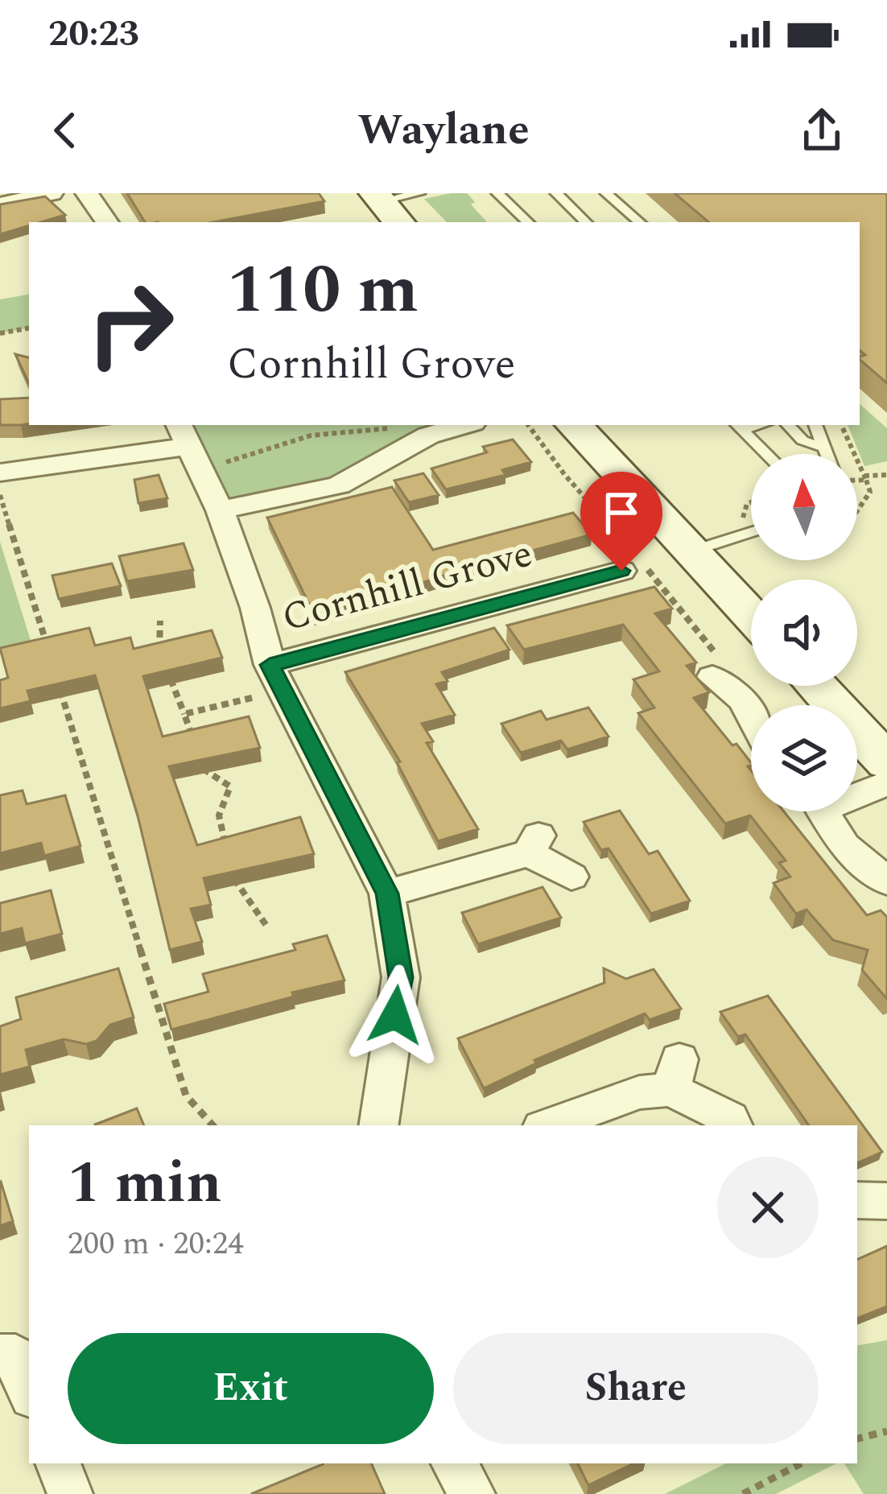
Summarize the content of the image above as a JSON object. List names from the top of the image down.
{
  "streets": {
    "street": ["Cornhill Grove"]
  },
  "north": "top",
  "page": {
    "status": "20:23",
    "header": "Waylane",
    "turn": ["110 m", "Cornhill Grove"],
    "heading": ["1 min", "200 m · 20:24"],
    "buttons": ["Exit", "Share"]
  }
}
